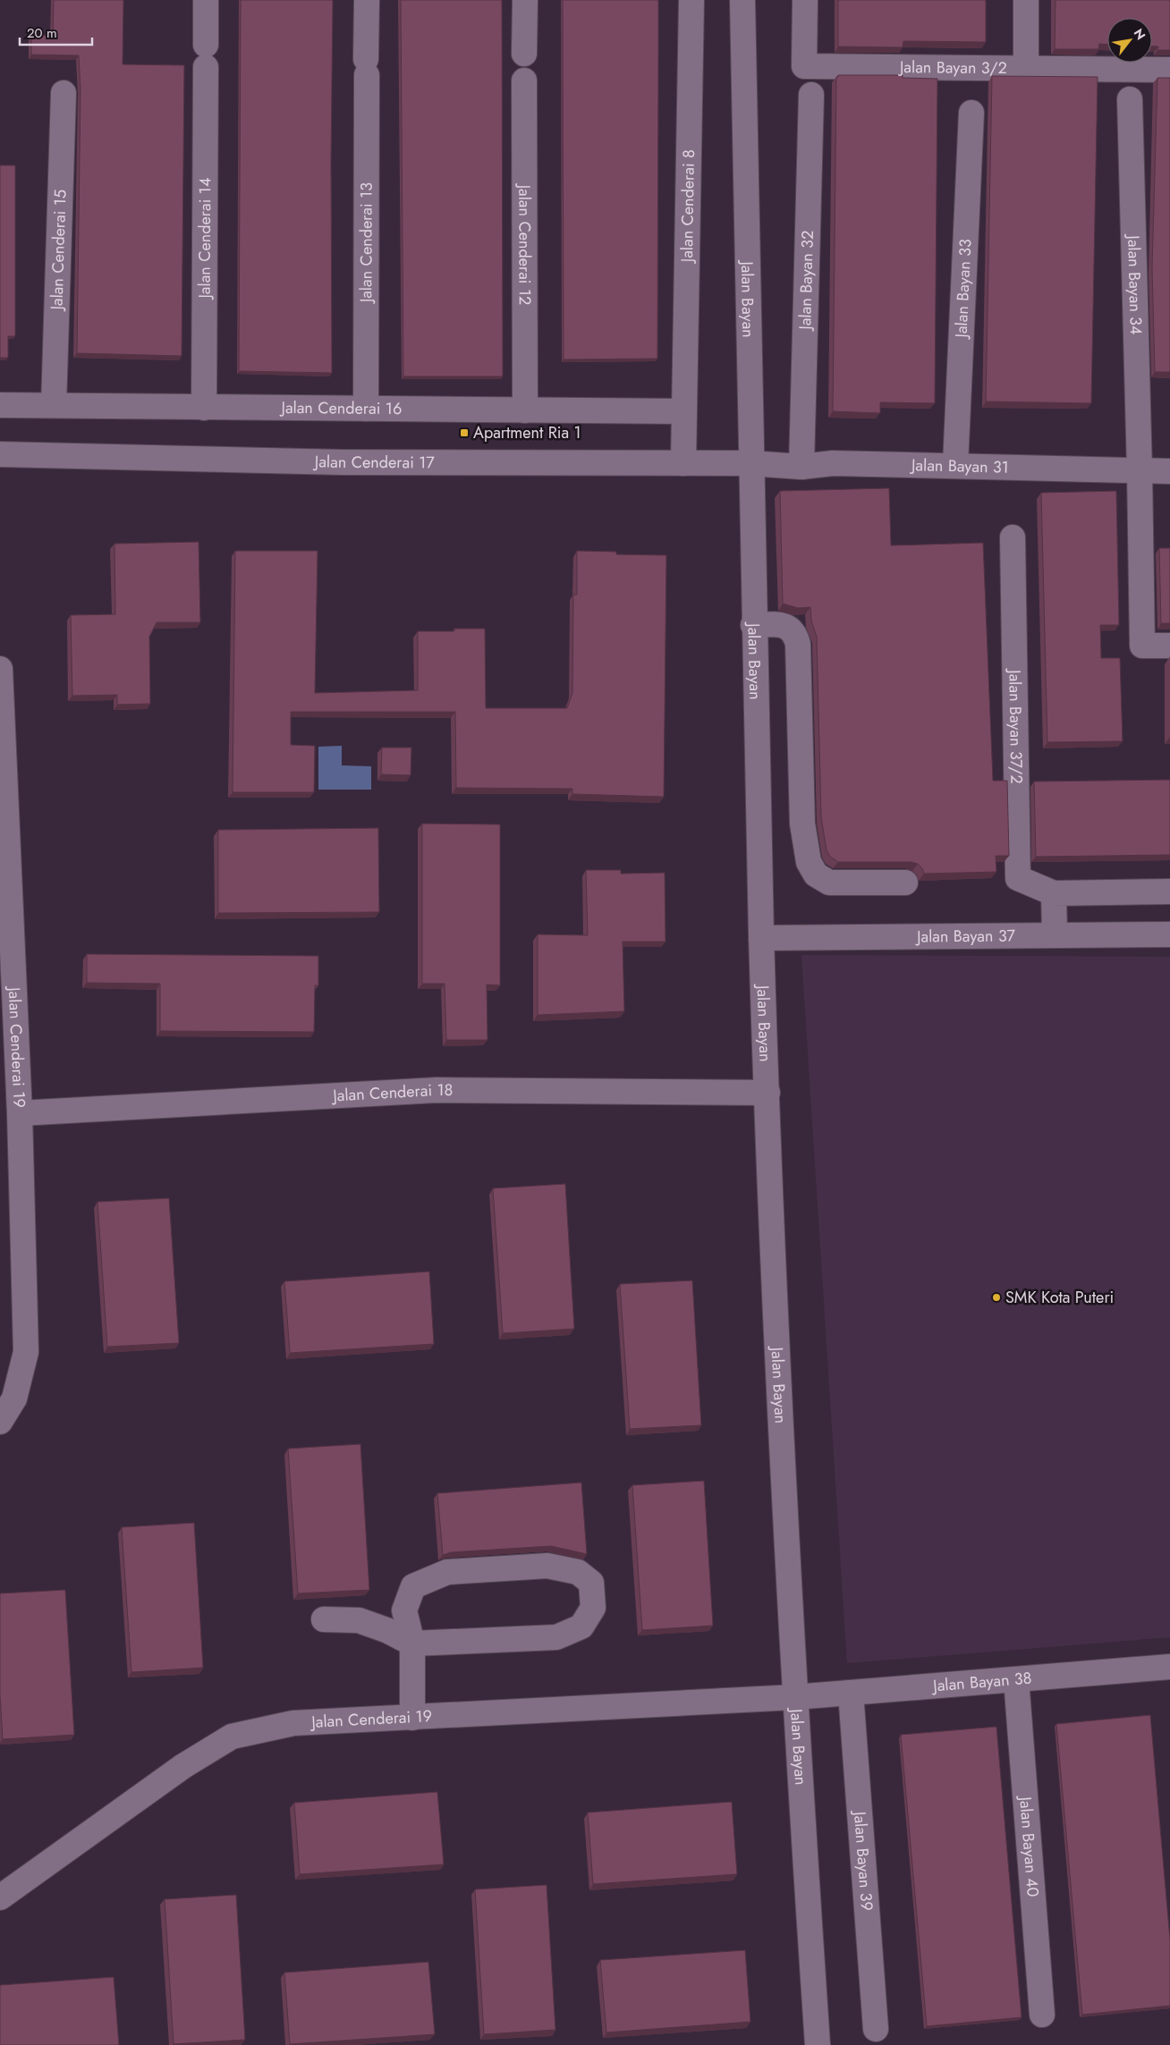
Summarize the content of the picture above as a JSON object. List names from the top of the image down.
{
  "streets": {
    "street": [
      "Jalan Bayan 3/2",
      "Jalan Cenderai 8",
      "Jalan Cenderai 14",
      "Jalan Cenderai 13",
      "Jalan Cenderai 12",
      "Jalan Cenderai 15",
      "Jalan Bayan 32",
      "Jalan Bayan 34",
      "Jalan Bayan 33",
      "Jalan Bayan",
      "Jalan Cenderai 16",
      "Jalan Cenderai 17",
      "Jalan Bayan 31",
      "Jalan Bayan 37/2",
      "Jalan Bayan 37",
      "Jalan Cenderai 19",
      "Jalan Cenderai 18",
      "Jalan Bayan 38",
      "Jalan Bayan 40",
      "Jalan Bayan 39"
    ]
  },
  "crossings": [
    ["Jalan Cenderai 8", "Jalan Cenderai 16"],
    ["Jalan Cenderai 8", "Jalan Cenderai 17"],
    ["Jalan Cenderai 14", "Jalan Cenderai 16"],
    ["Jalan Cenderai 13", "Jalan Cenderai 16"],
    ["Jalan Cenderai 12", "Jalan Cenderai 16"],
    ["Jalan Cenderai 15", "Jalan Cenderai 16"],
    ["Jalan Bayan 32", "Jalan Bayan 31"],
    ["Jalan Bayan 34", "Jalan Bayan 31"],
    ["Jalan Bayan 33", "Jalan Bayan 31"],
    ["Jalan Bayan", "Jalan Cenderai 17"],
    ["Jalan Bayan", "Jalan Bayan 31"],
    ["Jalan Bayan", "Jalan Bayan 37"],
    ["Jalan Bayan", "Jalan Cenderai 19"],
    ["Jalan Bayan", "Jalan Cenderai 18"],
    ["Jalan Bayan", "Jalan Bayan 38"],
    ["Jalan Cenderai 17", "Jalan Bayan 31"],
    ["Jalan Cenderai 19", "Jalan Cenderai 18"],
    ["Jalan Cenderai 19", "Jalan Bayan 38"],
    ["Jalan Bayan 38", "Jalan Bayan 40"],
    ["Jalan Bayan 38", "Jalan Bayan 39"]
  ],
  "places": {
    "transit": ["Apartment Ria 1"],
    "other": ["SMK Kota Puteri"]
  },
  "scale_bar": "20 m",
  "north": "top right"
}
